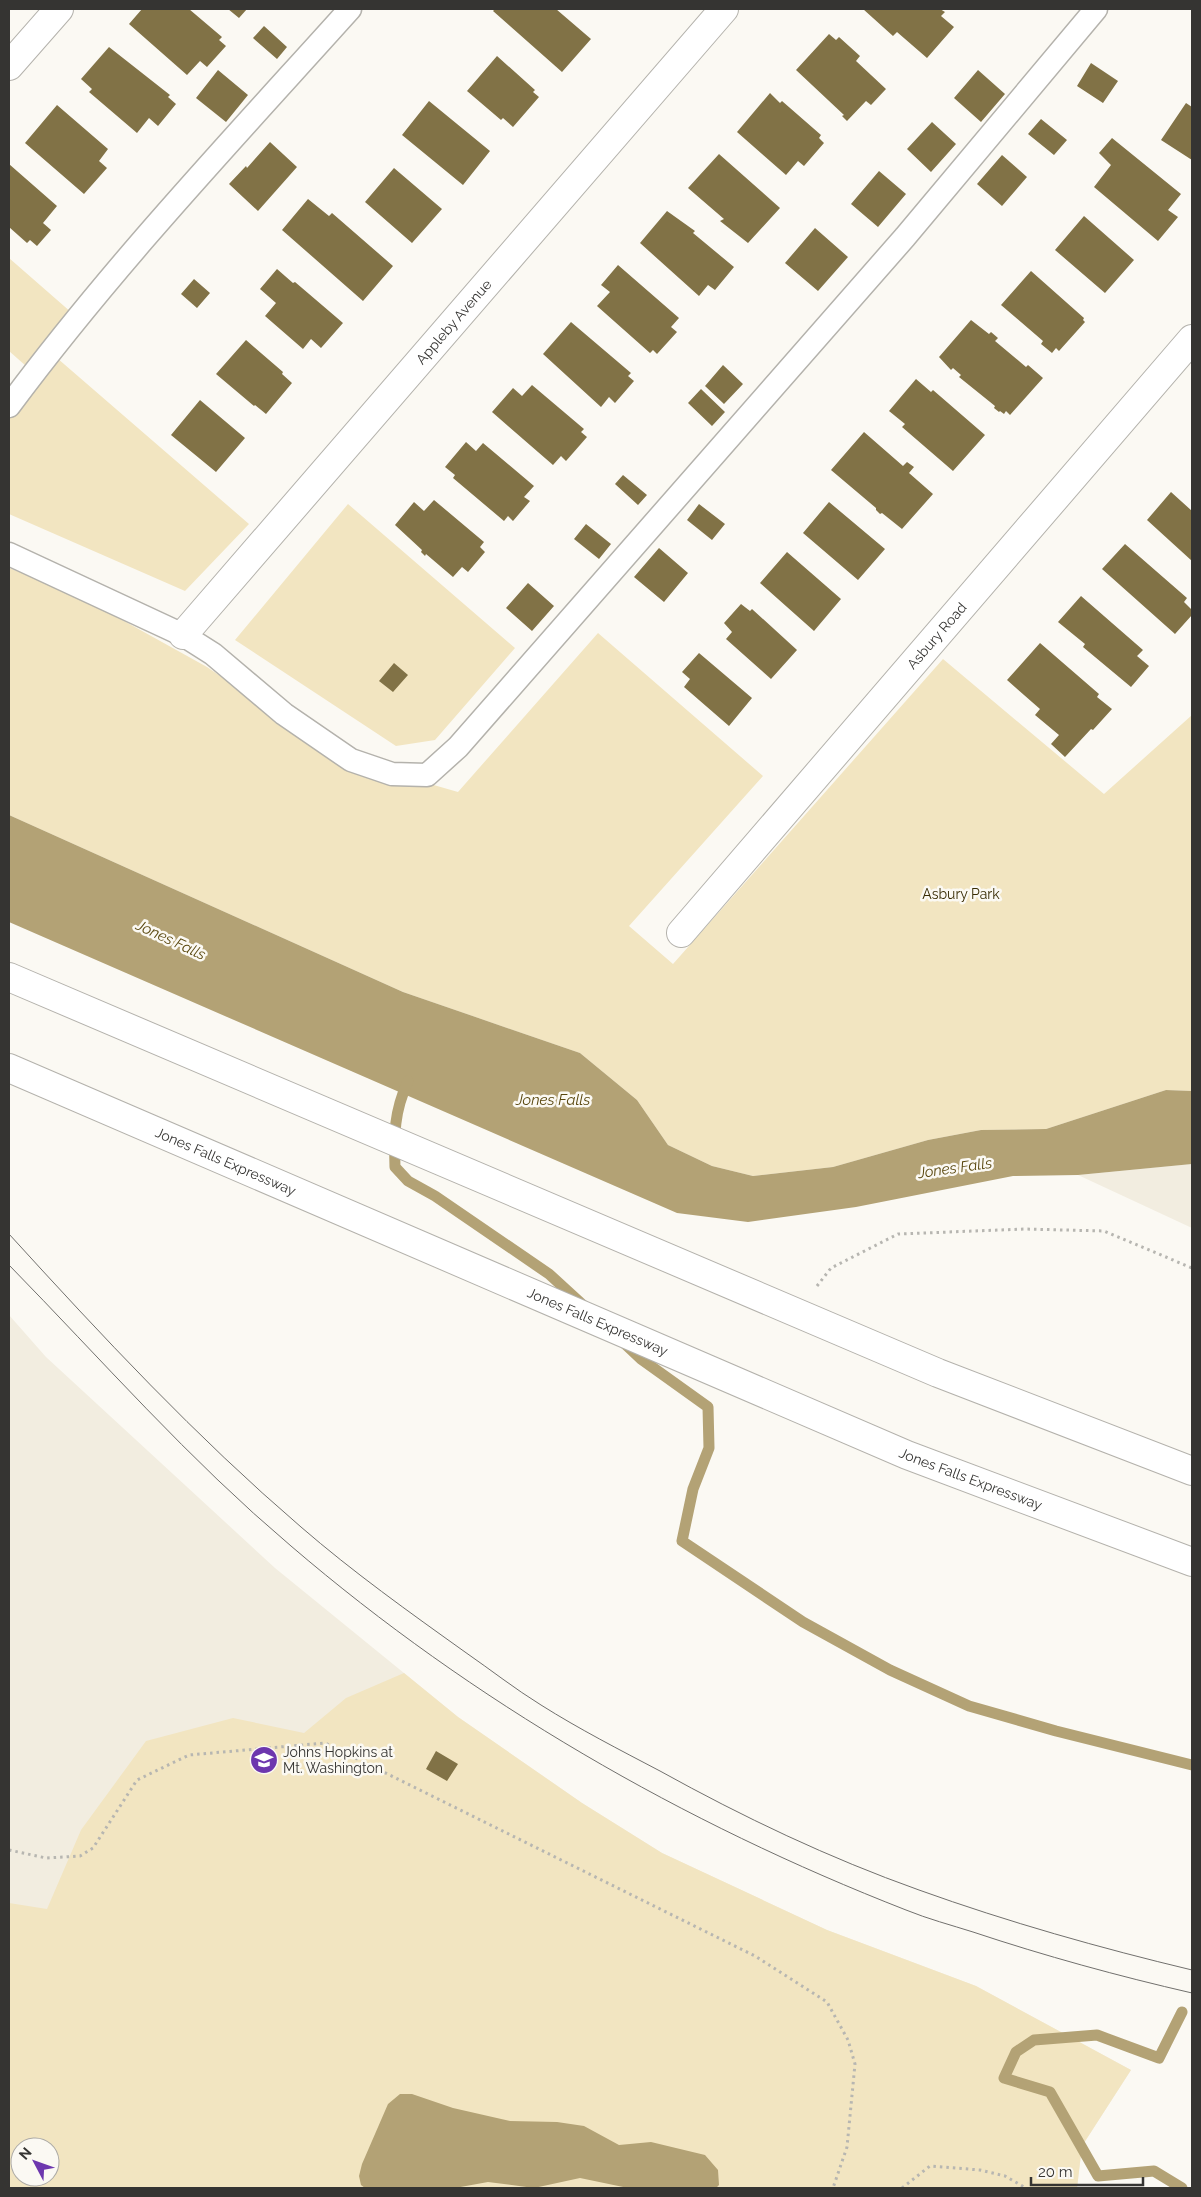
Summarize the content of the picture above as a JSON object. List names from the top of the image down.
{
  "streets": {
    "main road": ["Appleby Avenue", "Asbury Road", "Jones Falls Expressway"]
  },
  "water": ["Jones Falls"],
  "parks": ["Asbury Park"],
  "places": {
    "school or university": ["Johns Hopkins at Mt. Washington"]
  },
  "scale_bar": "20 m",
  "north": "top left"
}
